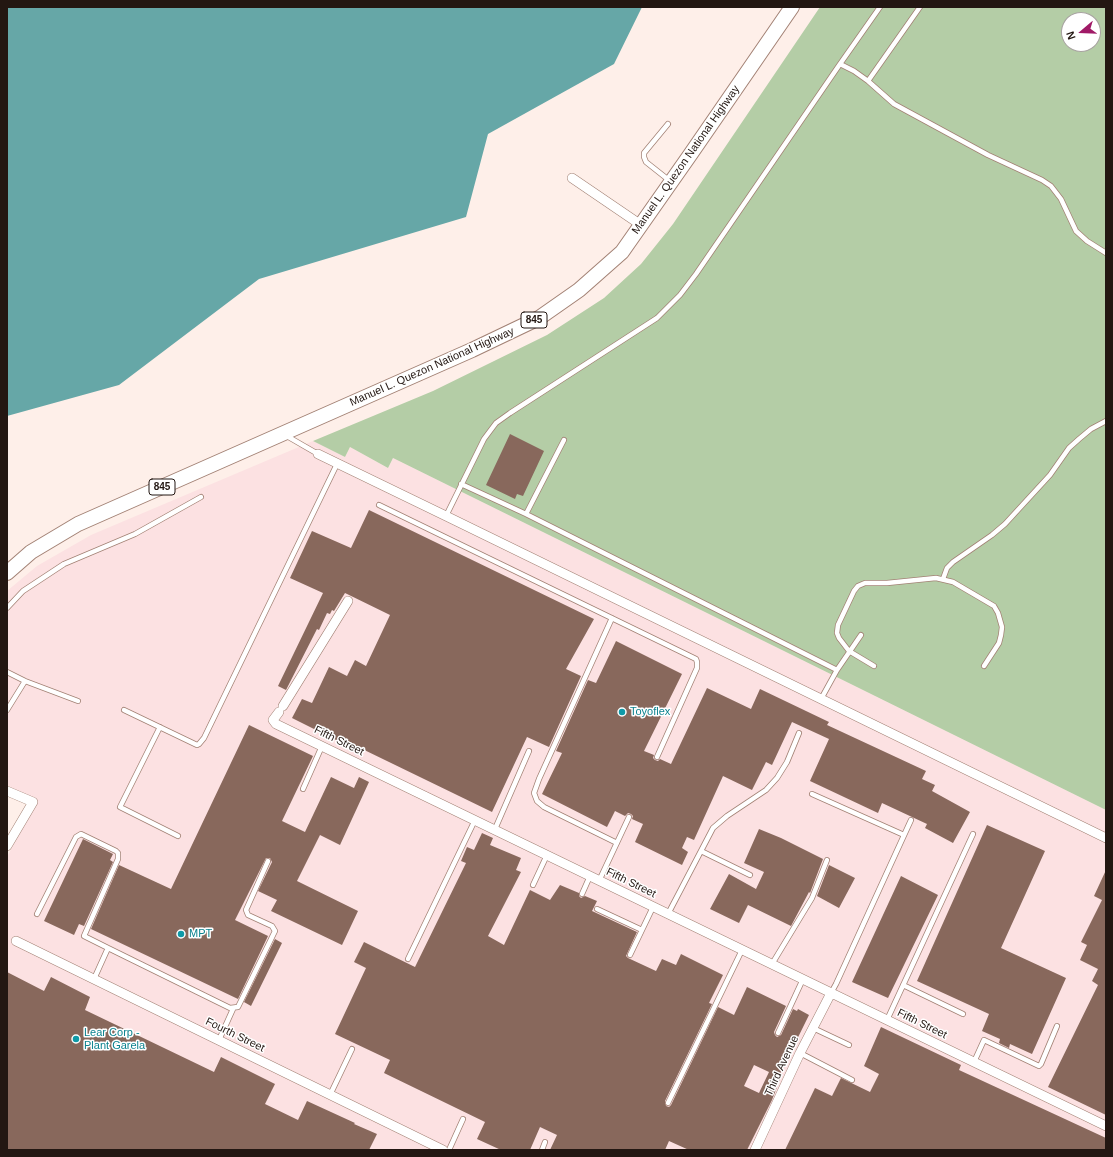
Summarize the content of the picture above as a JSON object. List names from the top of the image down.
{
  "streets": {
    "main road": ["Manuel L. Quezon National Highway", "845"],
    "street": ["Fifth Street", "Fourth Street", "Third Avenue"]
  },
  "crossings": [
    ["Fifth Street", "Third Avenue"]
  ],
  "places": ["Toyoflex", "MPT", "Lear Corp - Plant Garela"],
  "north": "left"
}
